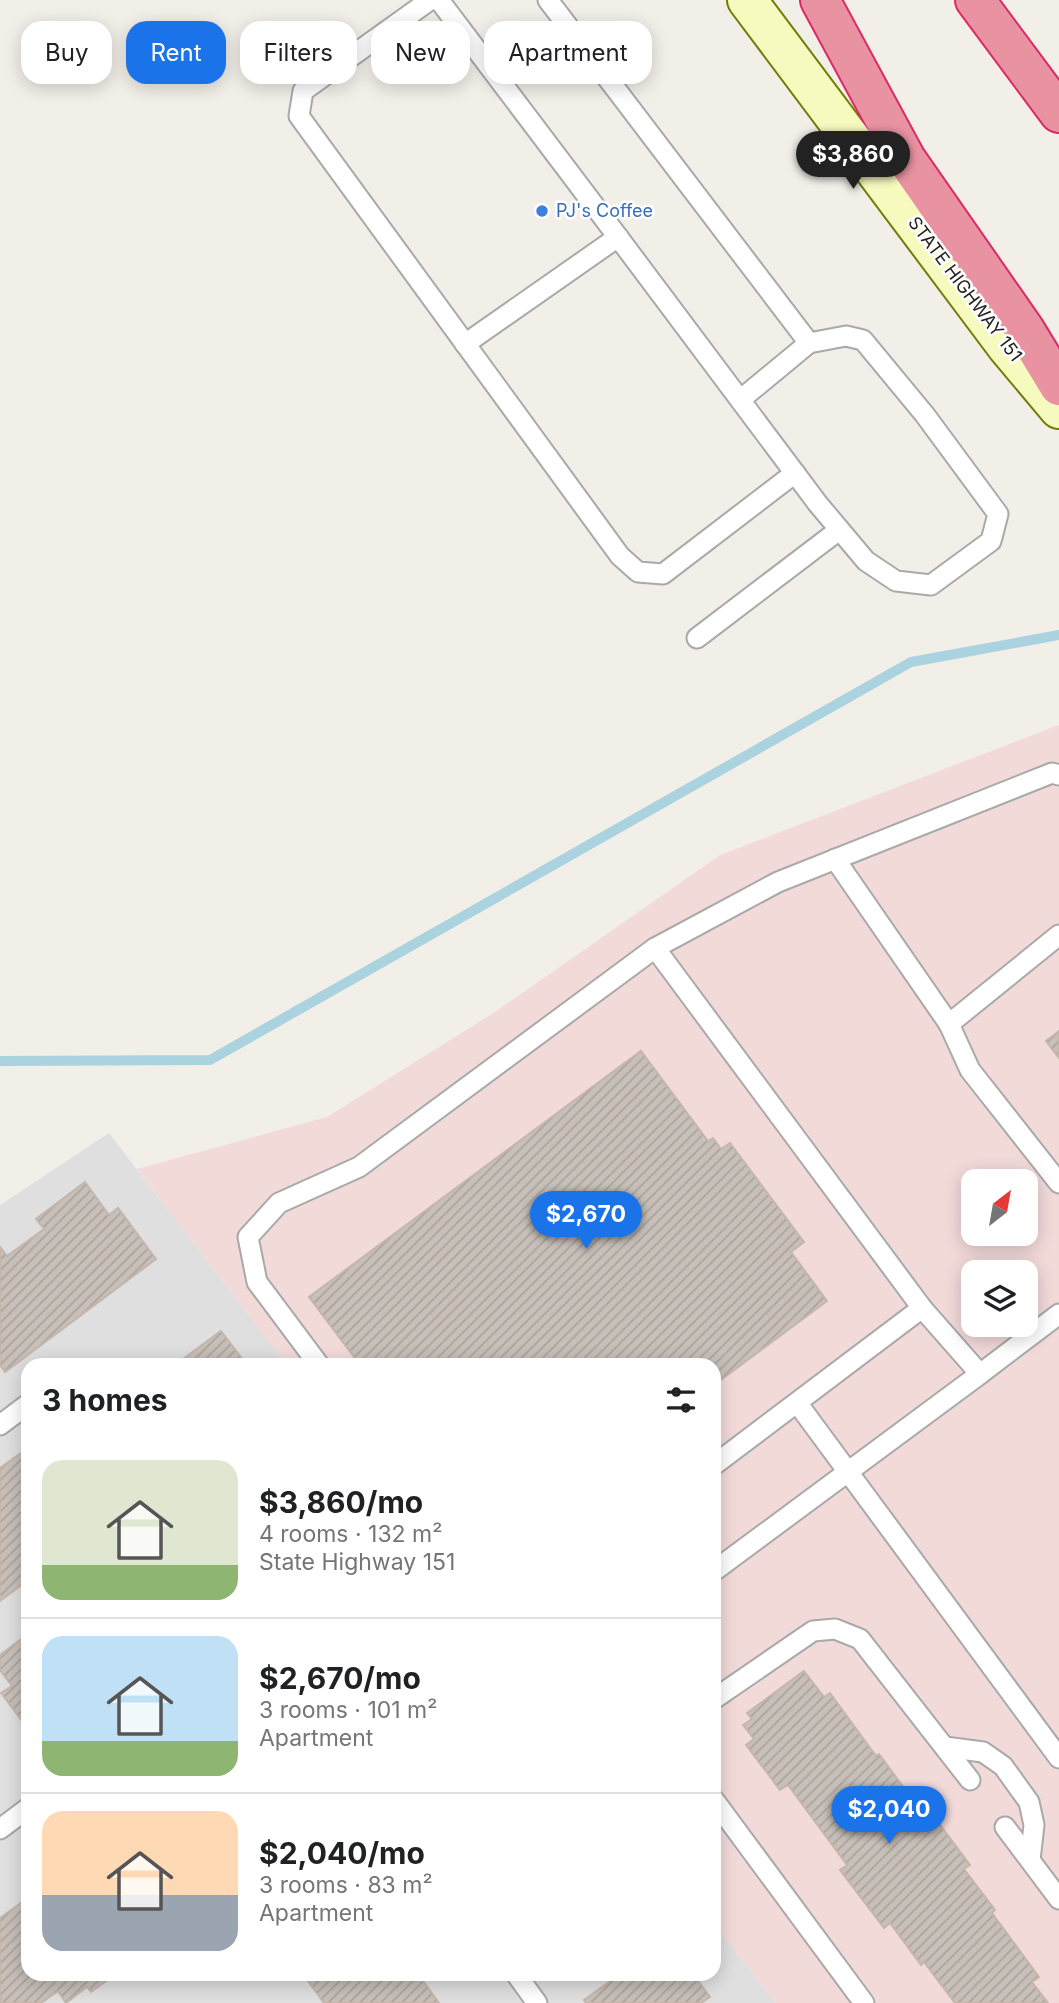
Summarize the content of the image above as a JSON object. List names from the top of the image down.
{
  "streets": {
    "main road": ["STATE HIGHWAY 151"]
  },
  "places": ["PJ's Coffee"],
  "north": "top right",
  "page": {
    "chip": [
      "Buy",
      "Rent",
      "Filters",
      "New",
      "Apartment"
    ],
    "price": ["$3,860", "$2,670", "$2,040"],
    "heading": "3 homes",
    "list": [
      {
        "name": "$3,860/mo",
        "note": "4 rooms · 132 m² · State Highway 151"
      },
      {
        "name": "$2,670/mo",
        "note": "3 rooms · 101 m² · Apartment"
      },
      {
        "name": "$2,040/mo",
        "note": "3 rooms · 83 m² · Apartment"
      }
    ]
  }
}
